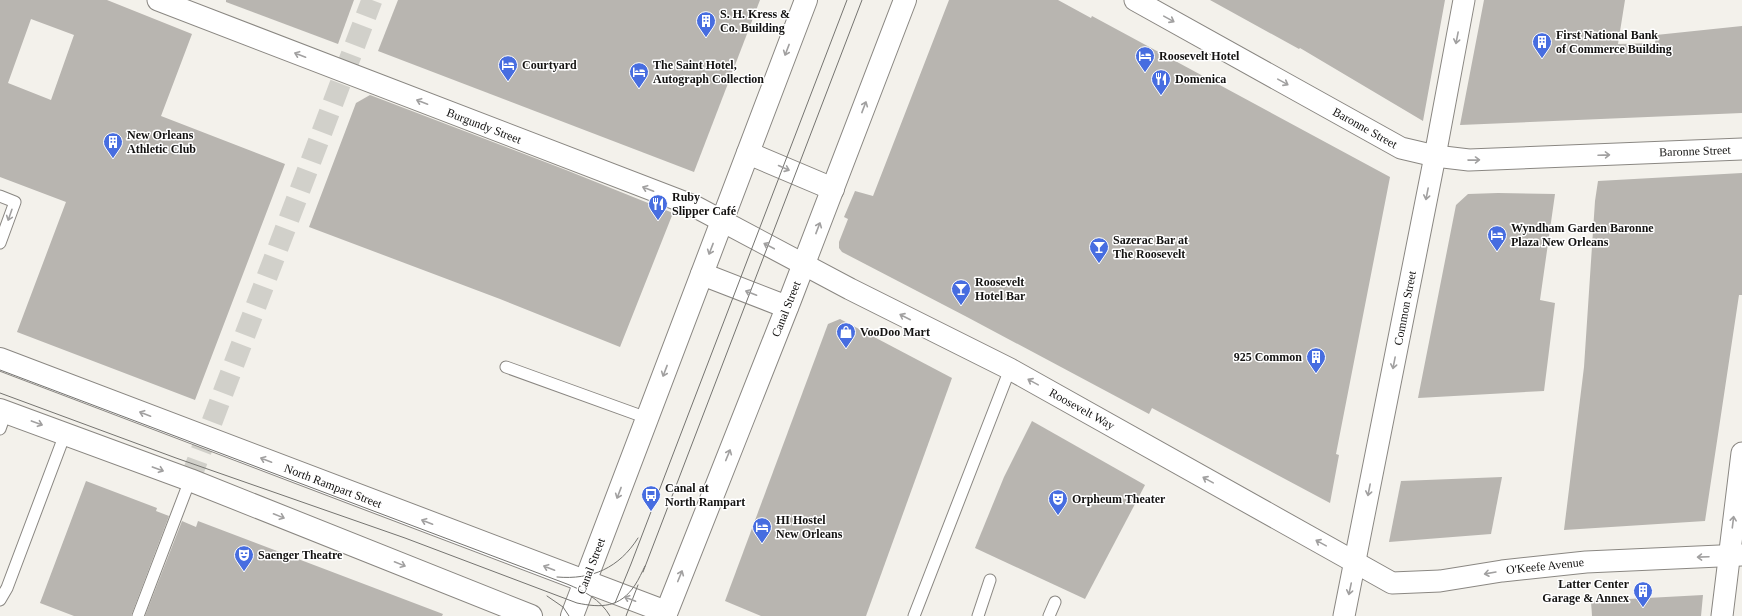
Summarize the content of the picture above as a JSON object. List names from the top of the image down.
{
  "streets": {
    "main road": ["Canal Street", "North Rampart Street"],
    "street": [
      "Burgundy Street",
      "Baronne Street",
      "Common Street",
      "Roosevelt Way",
      "O'Keefe Avenue"
    ]
  },
  "crossings": [
    ["Burgundy Street", "Canal Street"],
    ["Burgundy Street", "Roosevelt Way"],
    ["Baronne Street", "Common Street"],
    ["Common Street", "Roosevelt Way"],
    ["Common Street", "O'Keefe Avenue"],
    ["Canal Street", "Roosevelt Way"],
    ["Canal Street", "North Rampart Street"],
    ["Roosevelt Way", "O'Keefe Avenue"]
  ],
  "one_way": [
    "Burgundy Street",
    "Baronne Street",
    "Common Street",
    "Roosevelt Way",
    "O'Keefe Avenue"
  ],
  "places": {
    "building": [
      "S. H. Kress & Co. Building",
      "First National Bank of Commerce Building",
      "New Orleans Athletic Club",
      "925 Common",
      "Latter Center Garage & Annex"
    ],
    "hotel": [
      "Roosevelt Hotel",
      "Courtyard",
      "The Saint Hotel, Autograph Collection",
      "Wyndham Garden Baronne Plaza New Orleans",
      "HI Hostel New Orleans"
    ],
    "restaurant": ["Domenica", "Ruby Slipper Café"],
    "bar": ["Sazerac Bar at The Roosevelt", "Roosevelt Hotel Bar"],
    "shop": ["VooDoo Mart"],
    "bus stop": ["Canal at North Rampart"],
    "theatre": ["Orpheum Theater", "Saenger Theatre"]
  }
}
